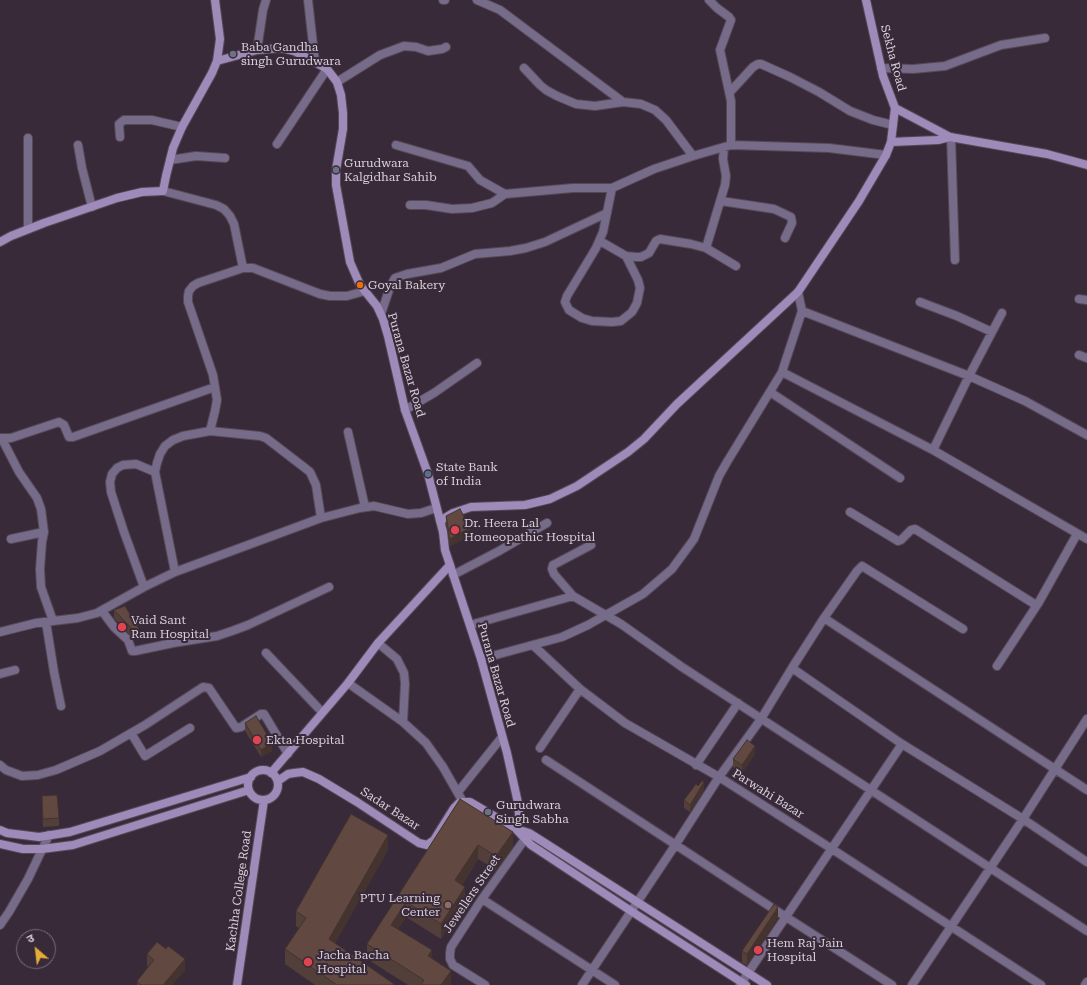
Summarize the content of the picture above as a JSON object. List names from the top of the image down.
{
  "streets": {
    "street": [
      "Sekha Road",
      "Purana Bazar Road",
      "Parwahi Bazar",
      "Sadar Bazar",
      "Kachha College Road",
      "Jewellers Street"
    ]
  },
  "crossings": [
    ["Sadar Bazar", "Kachha College Road"]
  ],
  "places": [
    "Baba Gandha singh Gurudwara",
    "Gurudwara Kalgidhar Sahib",
    "Goyal Bakery",
    "State Bank of India",
    "Dr. Heera Lal Homeopathic Hospital",
    "Vaid Sant Ram Hospital",
    "Ekta Hospital",
    "Gurudwara Singh Sabha",
    "PTU Learning Center",
    "Hem Raj Jain Hospital",
    "Jacha Bacha Hospital"
  ],
  "north": "top left"
}
